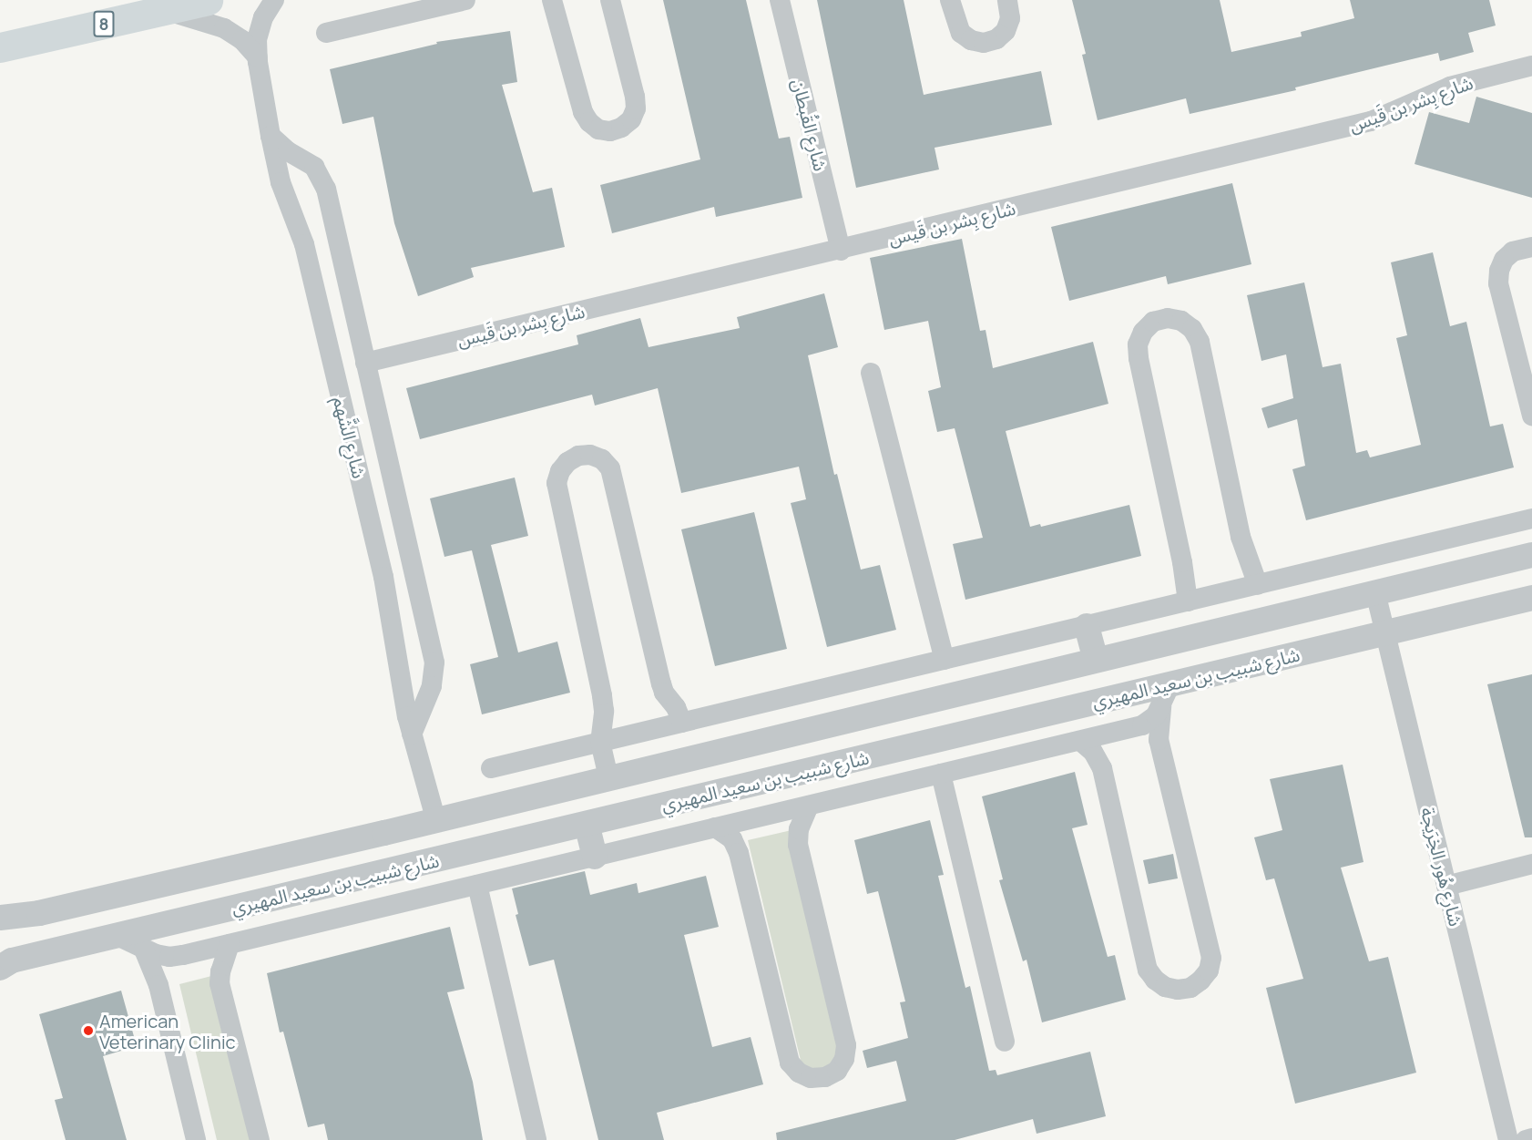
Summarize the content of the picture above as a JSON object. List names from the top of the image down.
{
  "streets": {
    "highway": ["8"],
    "street": [
      "شارع بِشر بن قَيس",
      "شارع القُبطان",
      "شارع الشَّهم",
      "شارع شبيب بن سعيد المهيري",
      "شارع هُور الخِرَيجة"
    ]
  },
  "crossings": [
    ["شارع بِشر بن قَيس", "شارع القُبطان"],
    ["شارع شبيب بن سعيد المهيري", "شارع هُور الخِرَيجة"]
  ],
  "places": ["American Veterinary Clinic"]
}
